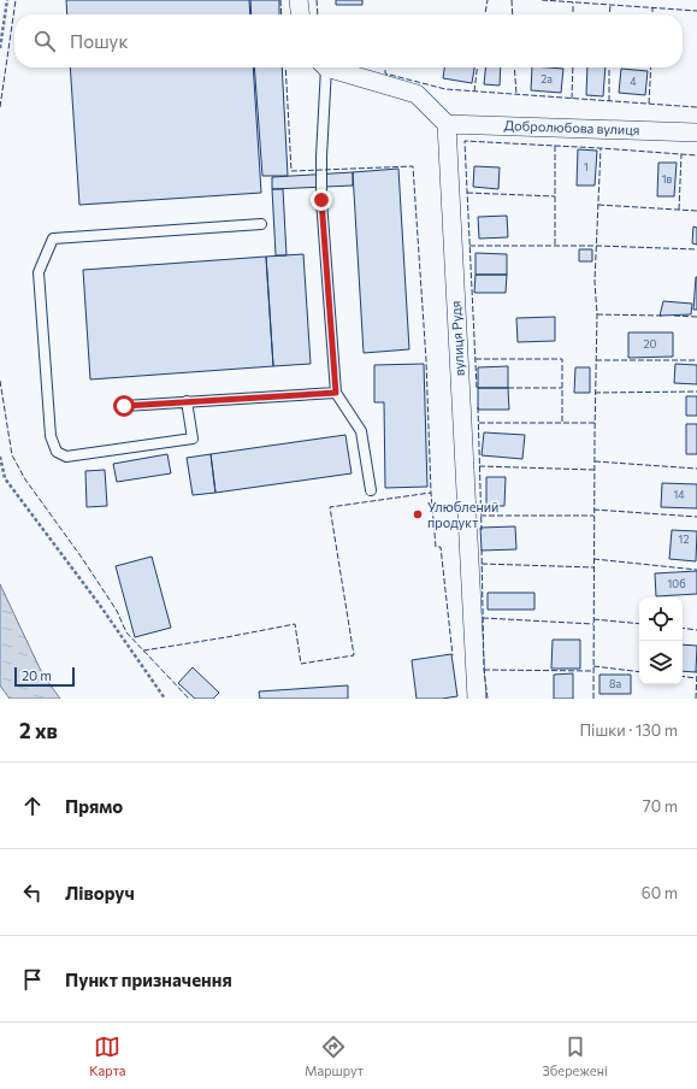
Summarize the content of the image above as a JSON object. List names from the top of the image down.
{
  "streets": {
    "street": ["Добролюбова вулиця", "вулиця Рудя"]
  },
  "crossings": [
    ["Добролюбова вулиця", "вулиця Рудя"]
  ],
  "places": ["Улюблений продукт"],
  "house_numbers": [
    "2а",
    "4",
    "1",
    "1в",
    "20",
    "14",
    "12",
    "10б",
    "8а"
  ],
  "scale_bar": "20 m",
  "page": {
    "search": "Пошук",
    "scale": "20 m",
    "heading": ["2 хв", "Пішки · 130 m"],
    "list": [
      ["Прямо", "70 m"],
      ["Ліворуч", "60 m"],
      "Пункт призначення"
    ],
    "nav": ["Карта", "Маршрут", "Збережені"]
  }
}
